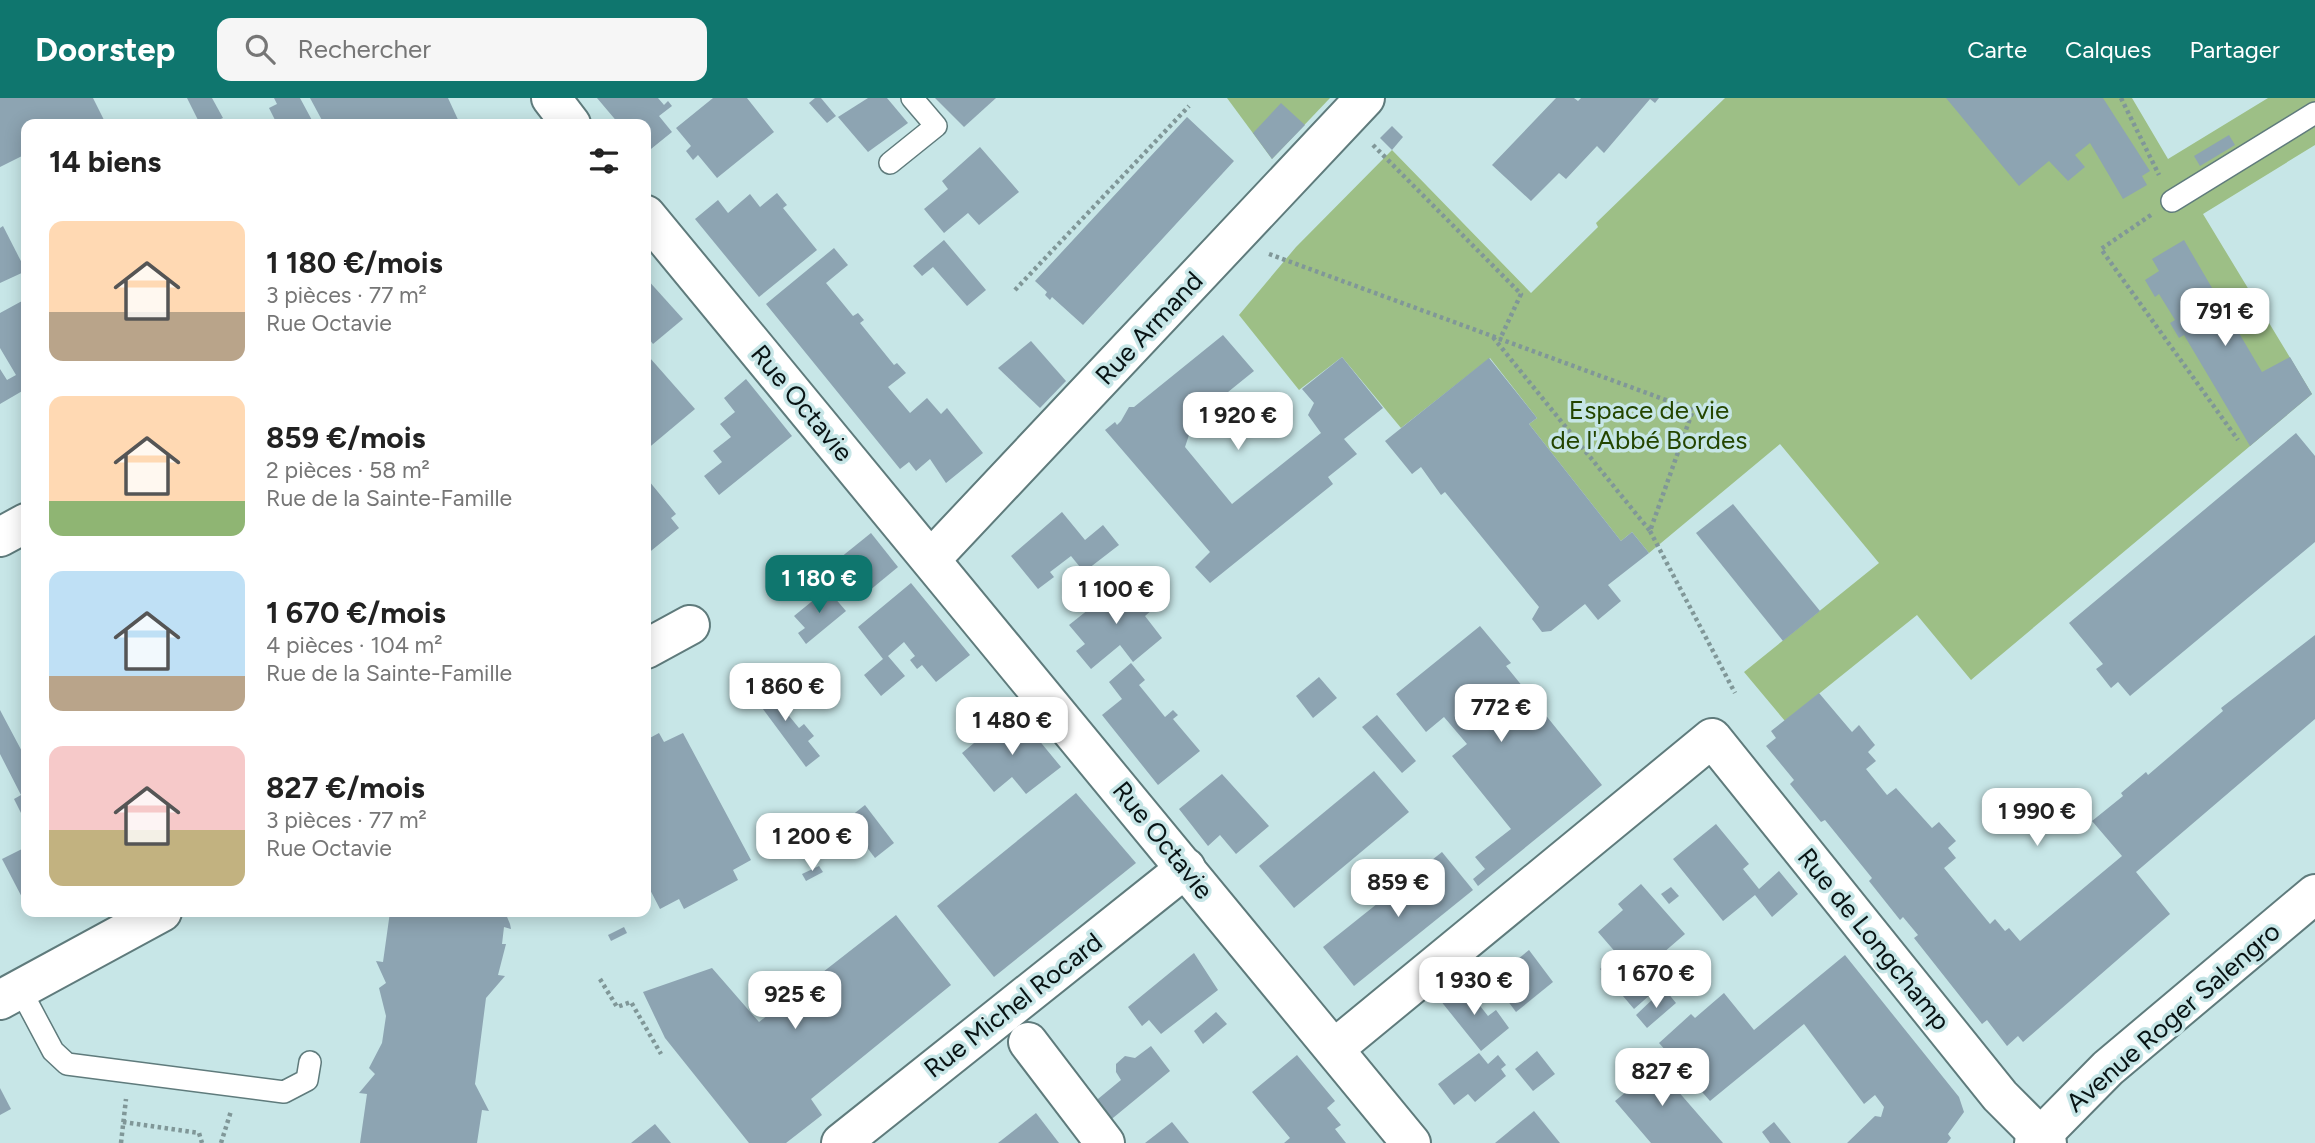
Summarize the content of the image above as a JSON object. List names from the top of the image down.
{
  "streets": {
    "street": [
      "Rue Armand",
      "Rue Octavie",
      "Rue de Longchamp",
      "Rue Michel Rocard",
      "Avenue Roger Salengro"
    ]
  },
  "crossings": [
    ["Rue Armand", "Rue Octavie"],
    ["Rue Octavie", "Rue de Longchamp"],
    ["Rue Octavie", "Rue Michel Rocard"],
    ["Rue de Longchamp", "Avenue Roger Salengro"]
  ],
  "parks": ["Espace de vie de l'Abbé Bordes"],
  "page": {
    "header": "Doorstep",
    "search": "Rechercher",
    "nav": ["Carte", "Calques", "Partager"],
    "heading": "14 biens",
    "list": [
      {
        "name": "1 180 €/mois",
        "note": "3 pièces · 77 m² · Rue Octavie"
      },
      {
        "name": "859 €/mois",
        "note": "2 pièces · 58 m² · Rue de la Sainte-Famille"
      },
      {
        "name": "1 670 €/mois",
        "note": "4 pièces · 104 m² · Rue de la Sainte-Famille"
      },
      {
        "name": "827 €/mois",
        "note": "3 pièces · 77 m² · Rue Octavie"
      }
    ],
    "price": [
      "791 €",
      "1 920 €",
      "1 180 €",
      "1 100 €",
      "1 860 €",
      "772 €",
      "1 480 €",
      "1 990 €",
      "1 200 €",
      "859 €",
      "1 670 €",
      "1 930 €",
      "925 €",
      "827 €"
    ]
  }
}
